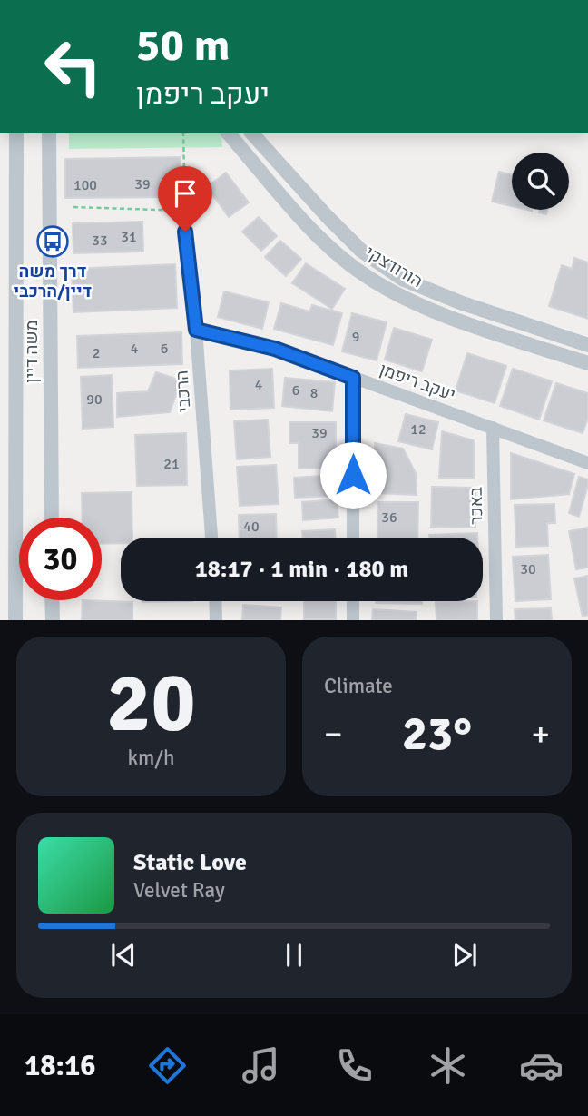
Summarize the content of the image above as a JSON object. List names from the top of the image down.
{
  "streets": {
    "street": [
      "הורודצקי",
      "משה דיין",
      "יעקב ריפמן",
      "הרכבי",
      "באכר"
    ]
  },
  "crossings": [
    ["יעקב ריפמן", "הרכבי"],
    ["יעקב ריפמן", "באכר"]
  ],
  "places": {
    "bus stop": ["דרך משה דיין/הרכבי"]
  },
  "house_numbers": [
    "39",
    "100",
    "31",
    "33",
    "9",
    "4",
    "6",
    "2",
    "4",
    "6",
    "8",
    "90",
    "12",
    "39",
    "21",
    "36",
    "40",
    "30"
  ],
  "page": {
    "turn": ["50 m", "יעקב ריפמן"],
    "limit": "30",
    "trip": "18:17 · 1 min · 180 m",
    "tile": [
      ["20", "km/h"],
      "Climate"
    ],
    "heat": ["−", "23°", "+"],
    "song": ["Static Love", "Velvet Ray"],
    "tabs": "18:16"
  }
}
